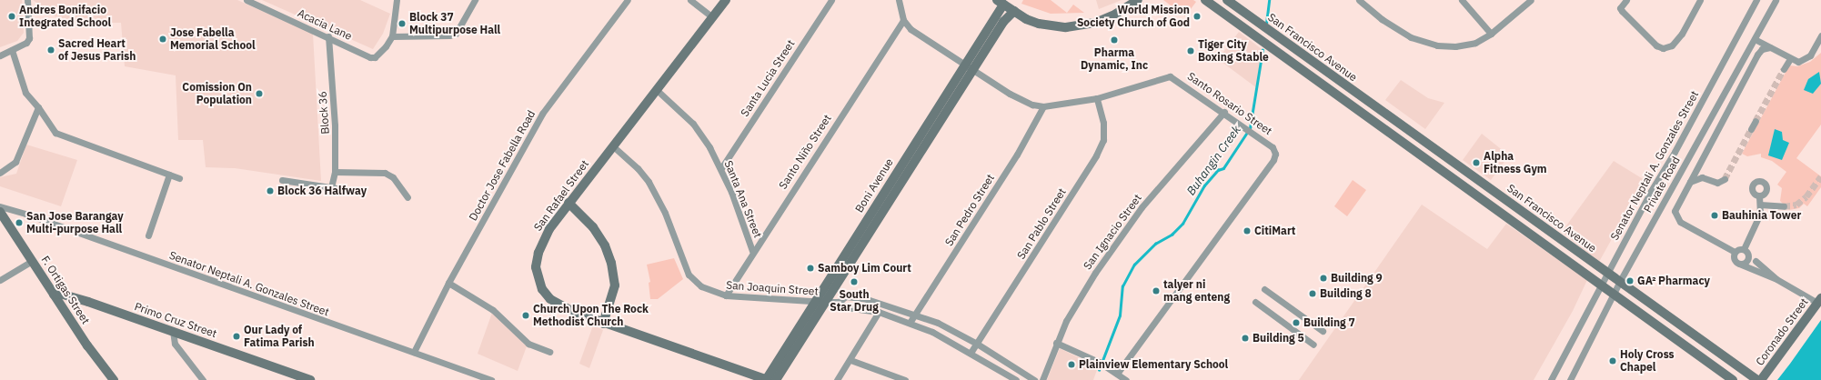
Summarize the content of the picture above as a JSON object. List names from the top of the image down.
{
  "streets": {
    "main road": [
      "San Francisco Avenue",
      "Boni Avenue",
      "San Rafael Street",
      "F. Ortigas Street",
      "Primo Cruz Street",
      "Coronado Street"
    ],
    "street": [
      "Acacia Lane",
      "Santa Lucia Street",
      "Santo Rosario Street",
      "Block 36",
      "Santo Niño Street",
      "Doctor Jose Fabella Road",
      "Senator Neptali A. Gonzales Street",
      "Private Road",
      "Santa Ana Street",
      "San Pedro Street",
      "San Pablo Street",
      "San Ignacio Street",
      "San Joaquin Street"
    ]
  },
  "crossings": [
    ["Acacia Lane", "Block 36"],
    ["San Francisco Avenue", "Senator Neptali A. Gonzales Street"],
    ["San Francisco Avenue", "Private Road"],
    ["Santa Lucia Street", "Santa Ana Street"],
    ["Santo Rosario Street", "Santo Niño Street"],
    ["Santo Rosario Street", "Boni Avenue"],
    ["Santo Rosario Street", "San Pedro Street"],
    ["Santo Rosario Street", "San Pablo Street"],
    ["Santo Rosario Street", "San Ignacio Street"],
    ["Santo Niño Street", "Santa Ana Street"],
    ["Santo Niño Street", "San Joaquin Street"],
    ["Doctor Jose Fabella Road", "Senator Neptali A. Gonzales Street"],
    ["Boni Avenue", "San Rafael Street"],
    ["Boni Avenue", "San Joaquin Street"],
    ["San Rafael Street", "Santa Ana Street"],
    ["San Rafael Street", "San Joaquin Street"],
    ["San Pedro Street", "San Joaquin Street"],
    ["San Pablo Street", "San Joaquin Street"],
    ["F. Ortigas Street", "Primo Cruz Street"]
  ],
  "water": ["Buhangin Creek"],
  "places": [
    "Andres Bonifacio Integrated School",
    "World Mission Society Church of God",
    "Block 37 Multipurpose Hall",
    "Jose Fabella Memorial School",
    "Pharma Dynamic, Inc",
    "Sacred Heart of Jesus Parish",
    "Tiger City Boxing Stable",
    "Comission On Population",
    "Alpha Fitness Gym",
    "Block 36 Halfway",
    "Bauhinia Tower",
    "San Jose Barangay Multi-purpose Hall",
    "CitiMart",
    "Samboy Lim Court",
    "Building 9",
    "GA² Pharmacy",
    "South Star Drug",
    "talyer ni mang enteng",
    "Building 8",
    "Church Upon The Rock Methodist Church",
    "Building 7",
    "Our Lady of Fatima Parish",
    "Building 5",
    "Holy Cross Chapel",
    "Plainview Elementary School"
  ]
}
